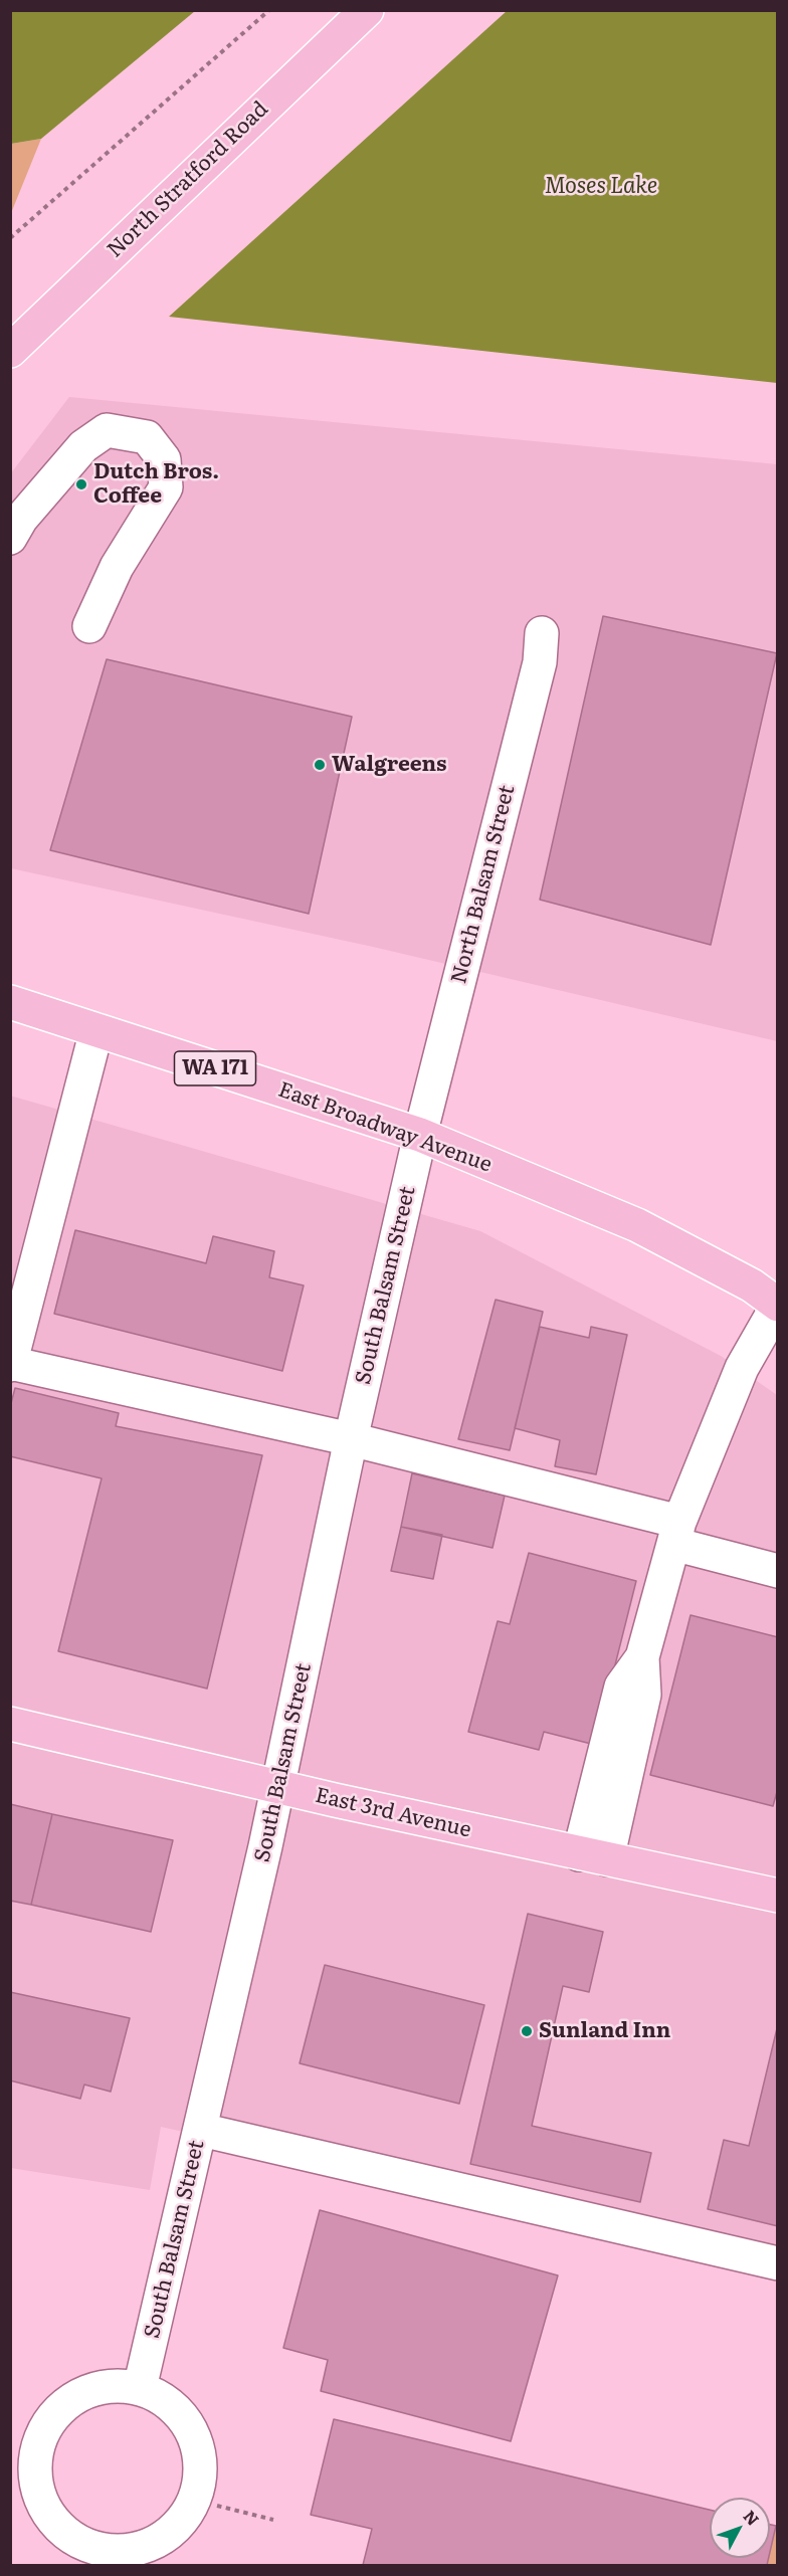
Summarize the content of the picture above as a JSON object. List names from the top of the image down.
{
  "streets": {
    "main road": [
      "North Stratford Road",
      "WA 171",
      "East Broadway Avenue",
      "East 3rd Avenue"
    ],
    "street": ["North Balsam Street", "South Balsam Street"]
  },
  "crossings": [
    ["North Balsam Street", "East Broadway Avenue"],
    ["North Balsam Street", "South Balsam Street"],
    ["East Broadway Avenue", "South Balsam Street"],
    ["South Balsam Street", "East 3rd Avenue"]
  ],
  "water": ["Moses Lake"],
  "places": ["Dutch Bros. Coffee", "Walgreens", "Sunland Inn"],
  "north": "top right"
}
